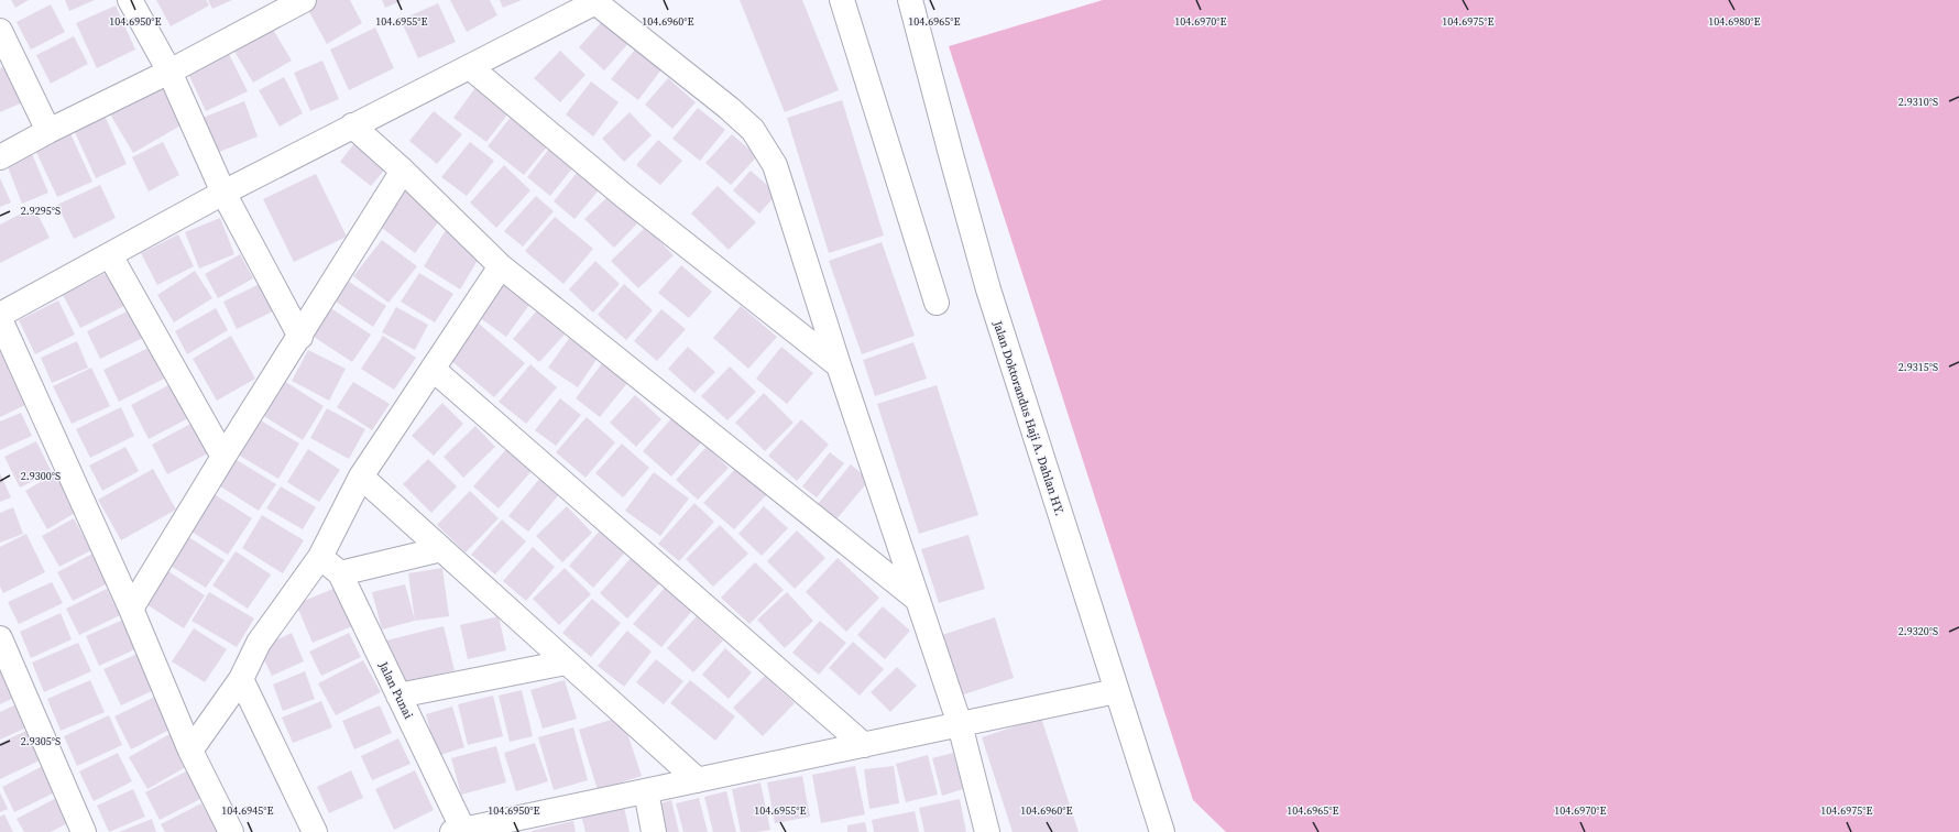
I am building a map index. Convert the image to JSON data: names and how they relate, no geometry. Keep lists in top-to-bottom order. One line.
{"streets":{"street":["Jalan Doktorandus Haji A. Dahlan HY.","Jalan Punai"]},"coordinates":["104.6980°E","104.6950°E","104.6955°E","104.6960°E","104.6965°E","104.6970°E","104.6975°E","2.9310°S","2.9295°S","2.9315°S","2.9300°S","2.9320°S","2.9305°S","104.6945°E"]}
